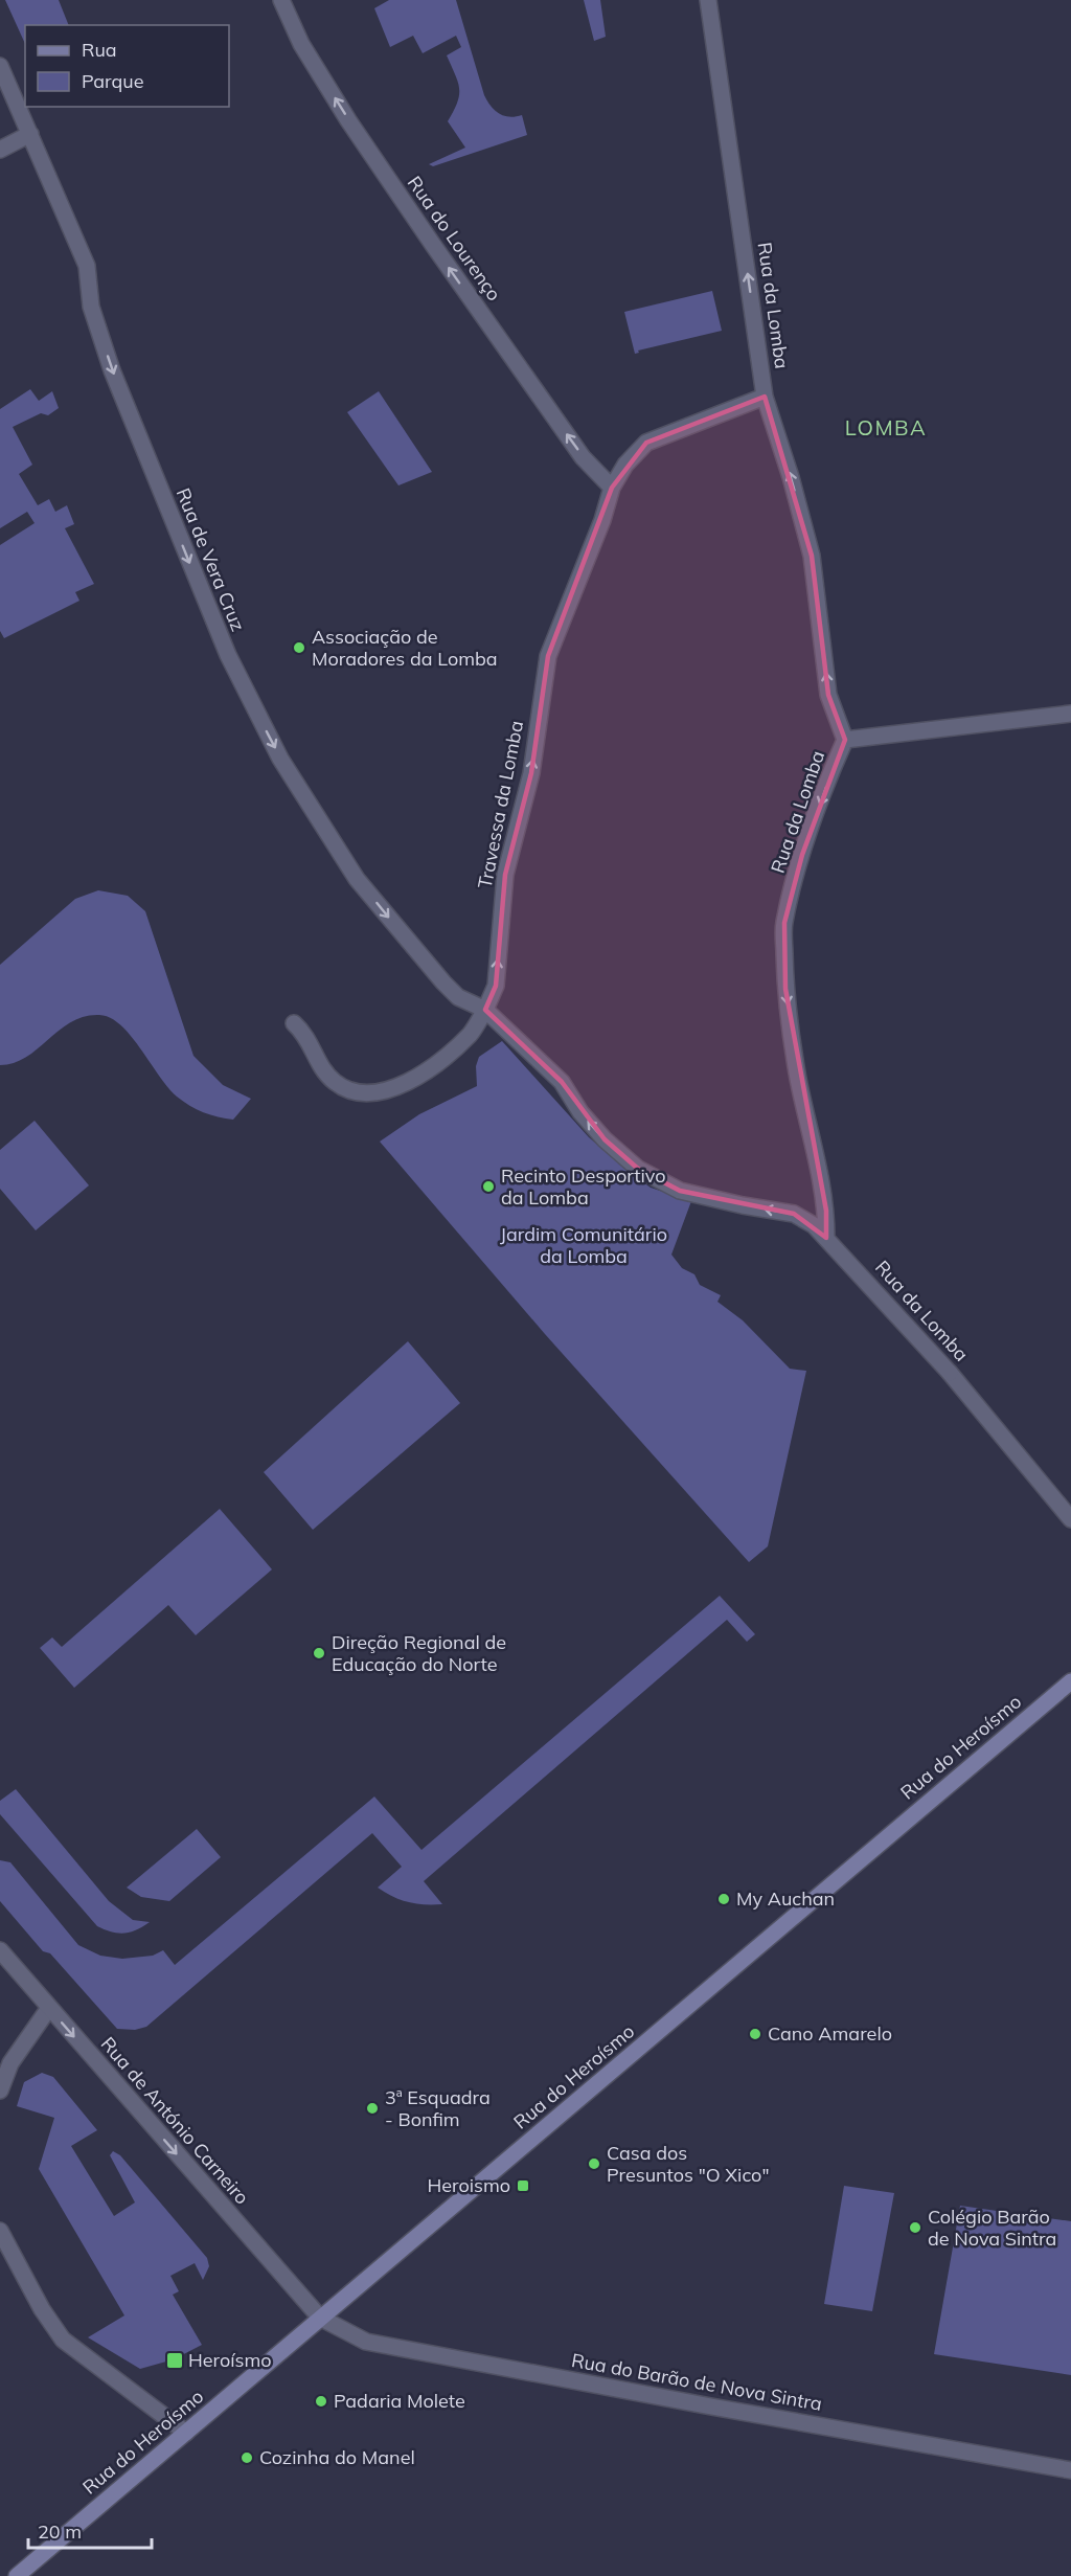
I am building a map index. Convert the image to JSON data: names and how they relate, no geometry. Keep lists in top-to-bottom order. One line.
{"streets":{"main road":["Rua do Heroísmo"],"street":["Rua do Lourenço","Rua da Lomba","Rua de Vera Cruz","Travessa da Lomba","Rua de António Carneiro","Rua do Barão de Nova Sintra"]},"crossings":[["Rua do Lourenço","Travessa da Lomba"],["Rua da Lomba","Travessa da Lomba"],["Rua de Vera Cruz","Travessa da Lomba"],["Rua do Heroísmo","Rua de António Carneiro"],["Rua do Heroísmo","Rua do Barão de Nova Sintra"],["Rua de António Carneiro","Rua do Barão de Nova Sintra"]],"one_way":["Rua do Lourenço","Rua de Vera Cruz","Travessa da Lomba","Rua de António Carneiro"],"districts":["LOMBA"],"parks":["Jardim Comunitário da Lomba"],"places":{"other":["Associação de Moradores da Lomba","Recinto Desportivo da Lomba","Direção Regional de Educação do Norte","My Auchan","Cano Amarelo","3ª Esquadra - Bonfim","Casa dos Presuntos \"O Xico\"","Colégio Barão de Nova Sintra","Padaria Molete","Cozinha do Manel"],"transit":["Heroismo","Heroísmo"]},"legend":["Rua","Parque"],"scale_bar":"20 m"}
